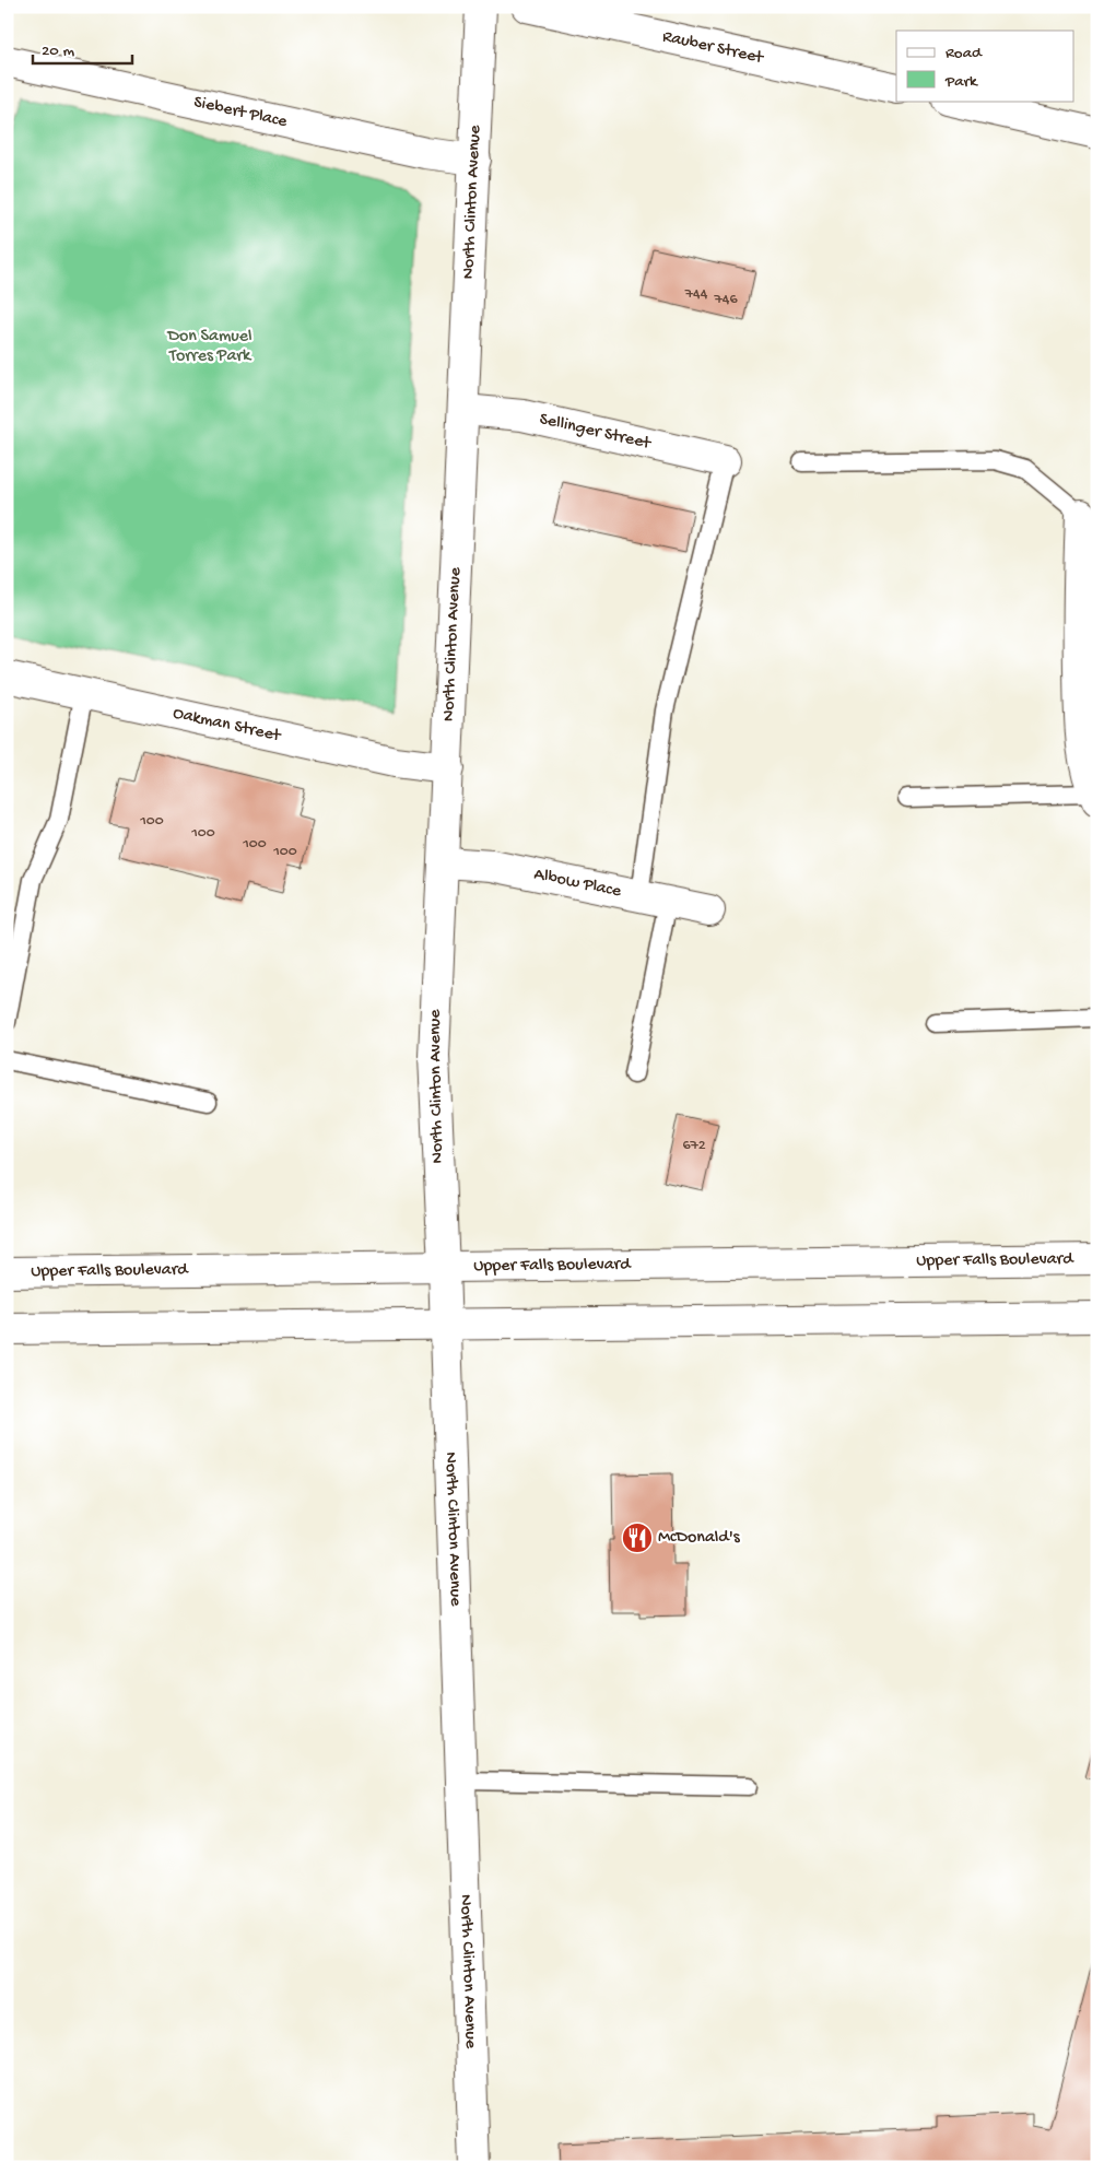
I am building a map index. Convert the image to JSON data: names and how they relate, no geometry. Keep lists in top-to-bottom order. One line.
{"streets":{"street":["Rauber Street","Siebert Place","North Clinton Avenue","Sellinger Street","Oakman Street","Albow Place","Upper Falls Boulevard"]},"crossings":[["Siebert Place","North Clinton Avenue"],["North Clinton Avenue","Sellinger Street"],["North Clinton Avenue","Oakman Street"],["North Clinton Avenue","Albow Place"],["North Clinton Avenue","Upper Falls Boulevard"]],"parks":["Don Samuel Torres Park"],"places":{"restaurant":["McDonald's"]},"house_numbers":["744","746","100","100","100","100","672"],"legend":["Road","Park"],"scale_bar":"20 m"}
